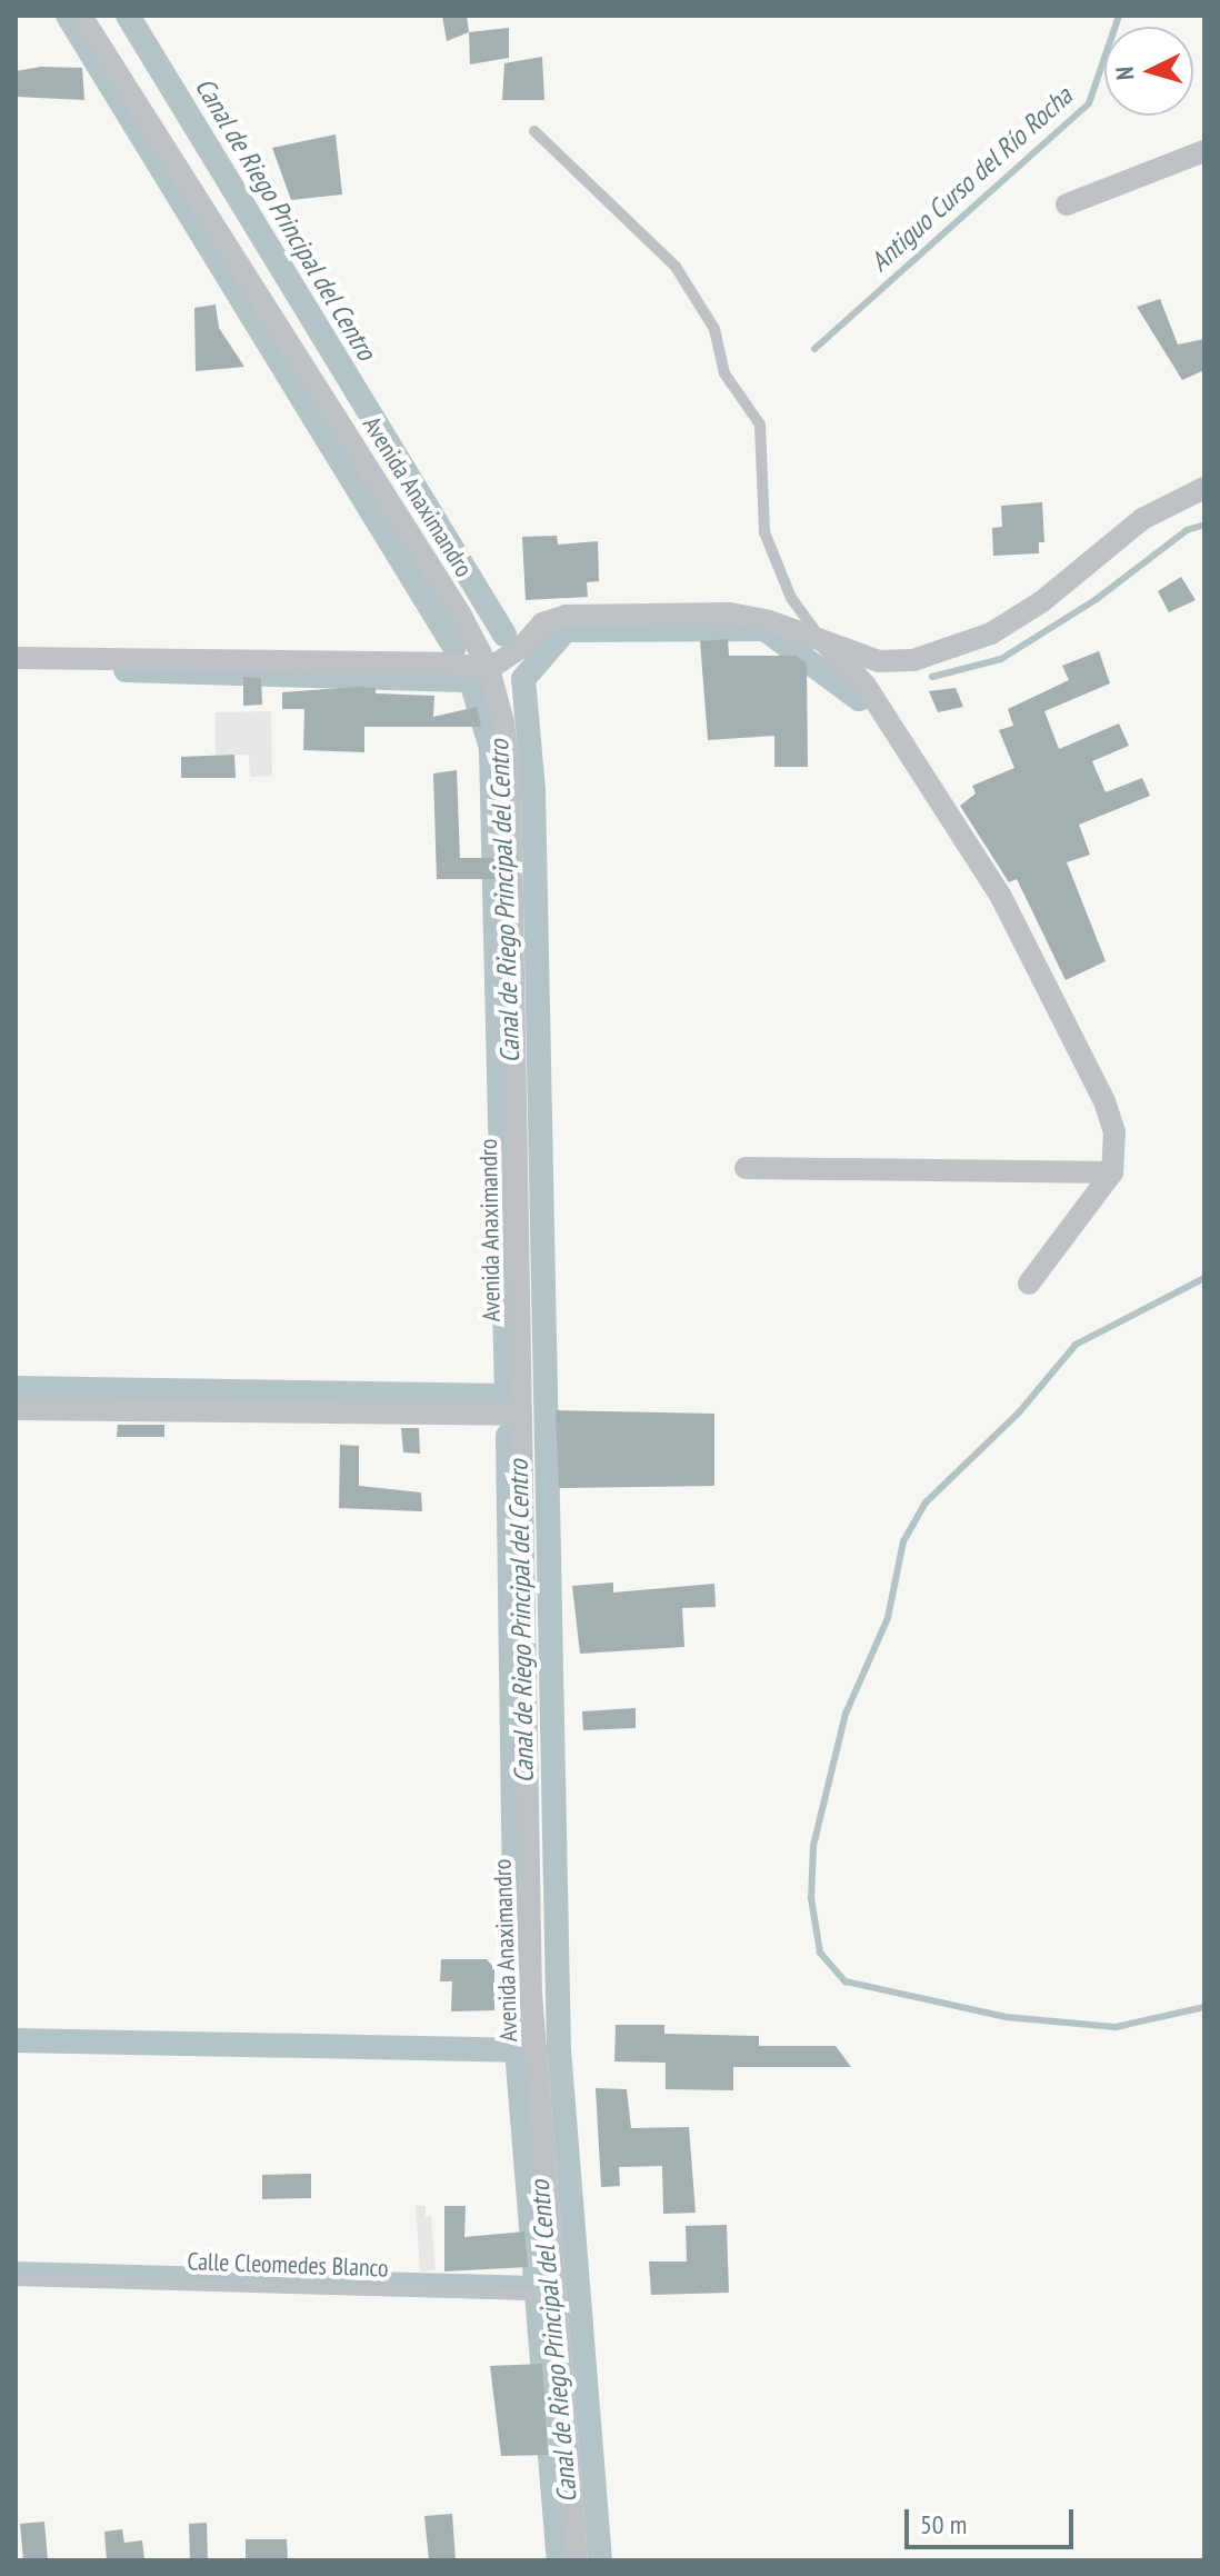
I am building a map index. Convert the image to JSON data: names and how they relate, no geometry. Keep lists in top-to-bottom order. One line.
{"streets":{"street":["Avenida Anaximandro"],"lane":["Calle Cleomedes Blanco"]},"crossings":[["Avenida Anaximandro","Calle Cleomedes Blanco"]],"water":["Antiguo Curso del Río Rocha","Canal de Riego Principal del Centro"],"scale_bar":"50 m","north":"left"}
